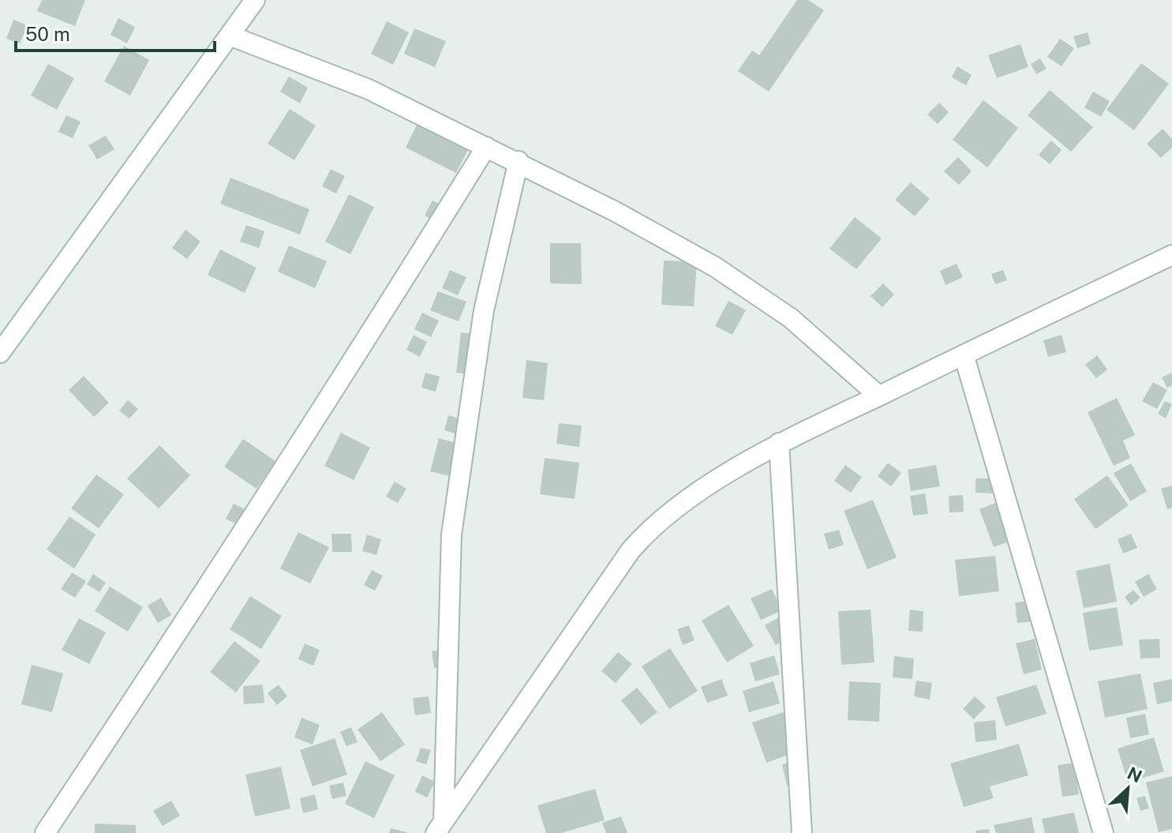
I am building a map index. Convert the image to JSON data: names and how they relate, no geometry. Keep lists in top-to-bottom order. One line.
{"scale_bar":"50 m","north":"top right"}
